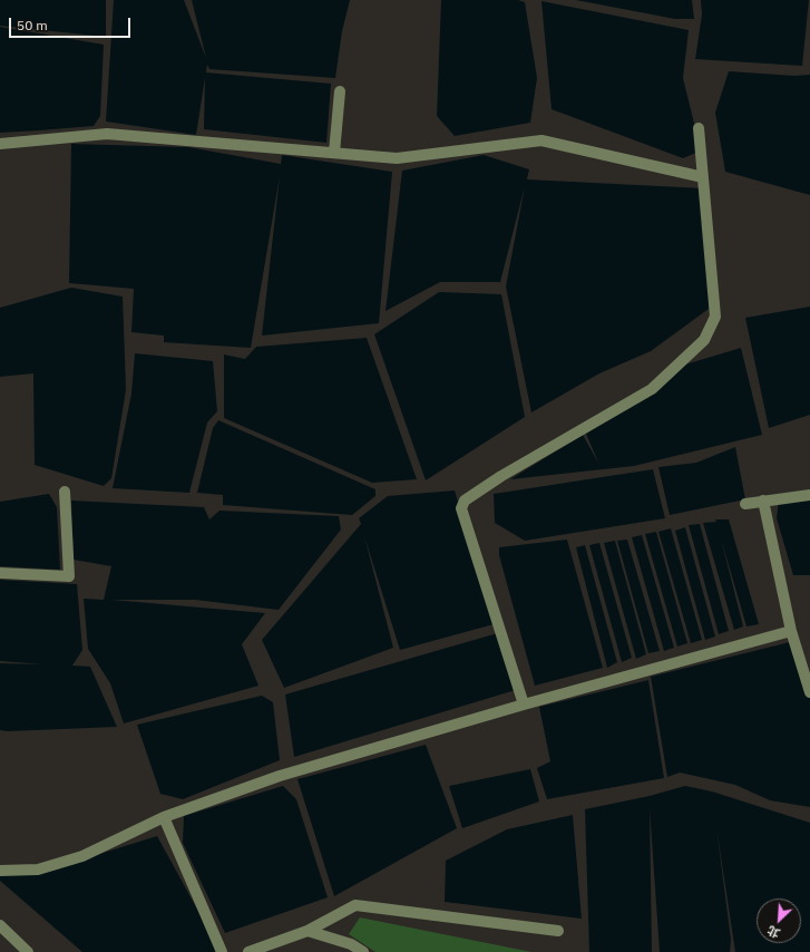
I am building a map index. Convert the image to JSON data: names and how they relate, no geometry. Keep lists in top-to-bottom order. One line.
{"scale_bar":"50 m","north":"bottom left"}
